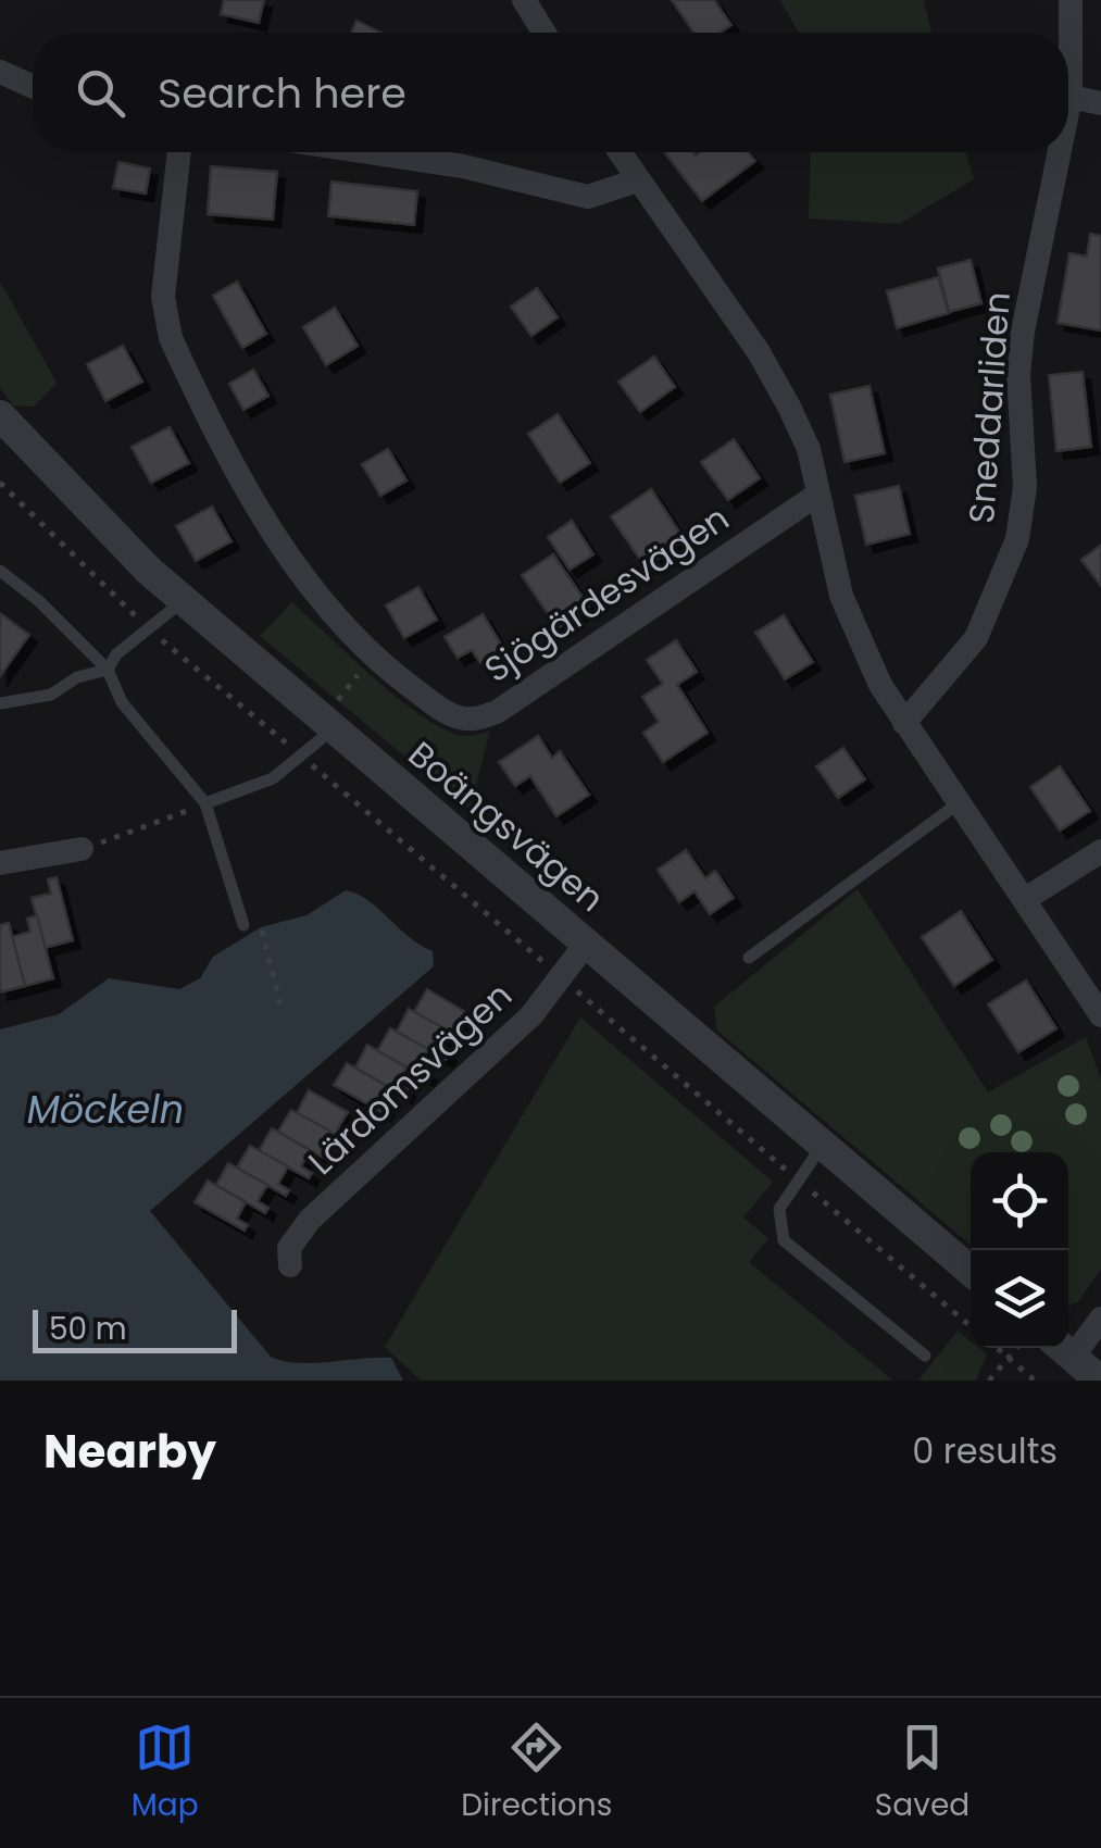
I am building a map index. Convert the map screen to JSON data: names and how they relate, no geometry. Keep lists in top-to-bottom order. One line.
{"streets":{"street":["Sneddarliden","Sjögärdesvägen","Boängsvägen","Lärdomsvägen"]},"crossings":[["Boängsvägen","Lärdomsvägen"]],"water":["Möckeln"],"scale_bar":"50 m","page":{"search":"Search here","scale":"50 m","heading":["Nearby","0 results"],"nav":["Map","Directions","Saved"]}}
